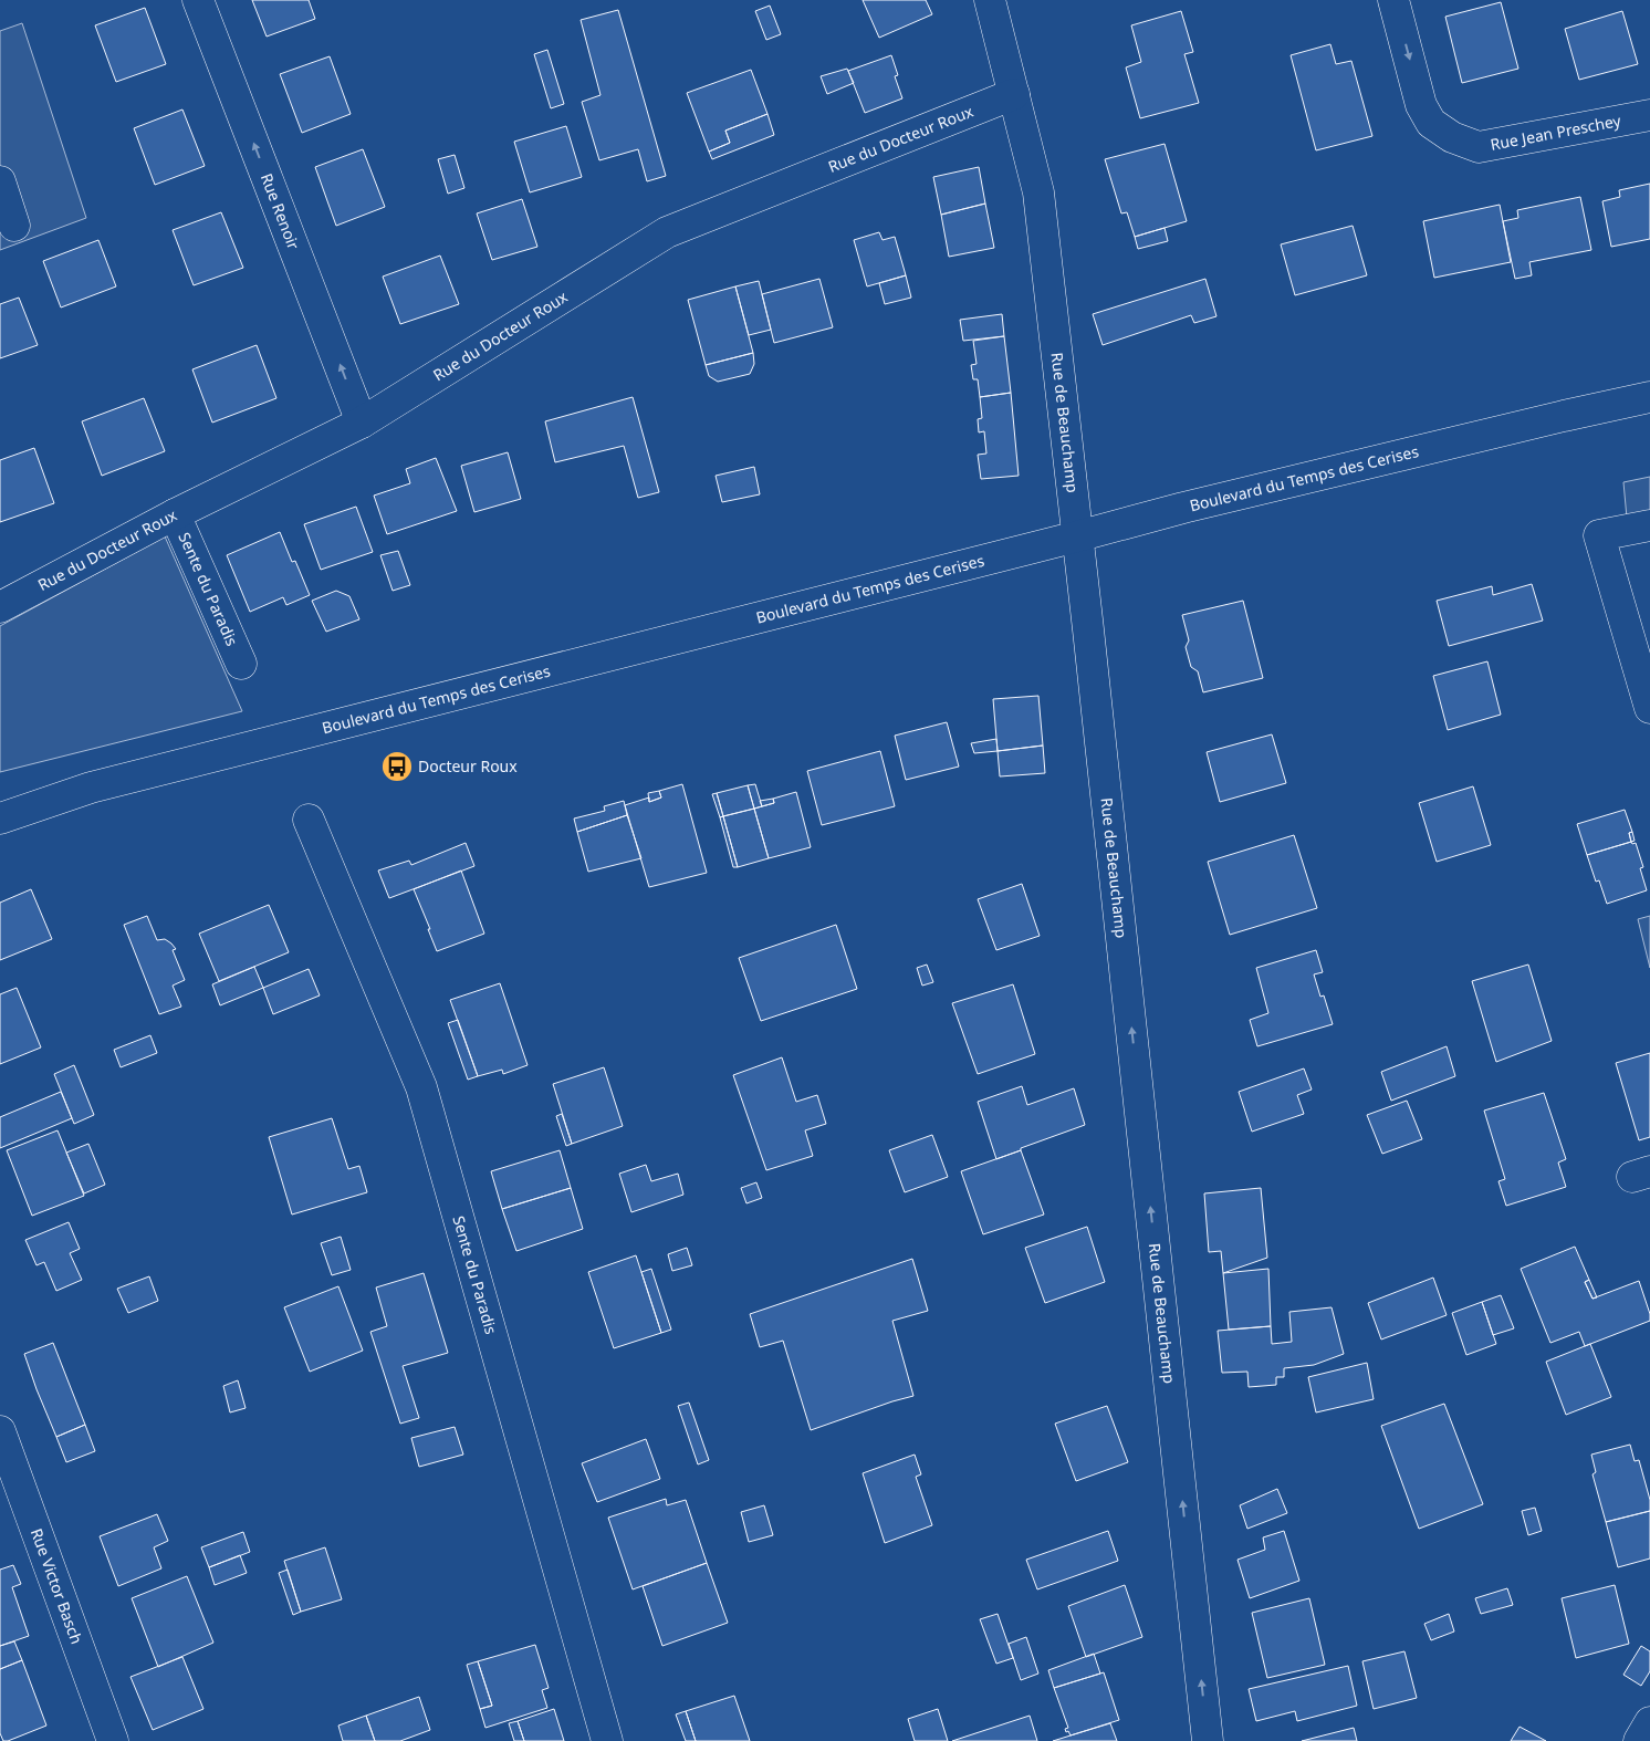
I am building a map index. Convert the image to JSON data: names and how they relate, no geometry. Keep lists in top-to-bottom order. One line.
{"streets":{"street":["Rue Jean Preschey","Rue du Docteur Roux","Rue Renoir","Rue de Beauchamp","Boulevard du Temps des Cerises","Sente du Paradis","Rue Victor Basch"]},"crossings":[["Rue du Docteur Roux","Rue Renoir"],["Rue du Docteur Roux","Rue de Beauchamp"],["Rue du Docteur Roux","Sente du Paradis"],["Rue de Beauchamp","Boulevard du Temps des Cerises"]],"one_way":["Rue Renoir","Rue de Beauchamp"],"places":{"bus stop":["Docteur Roux"]}}
